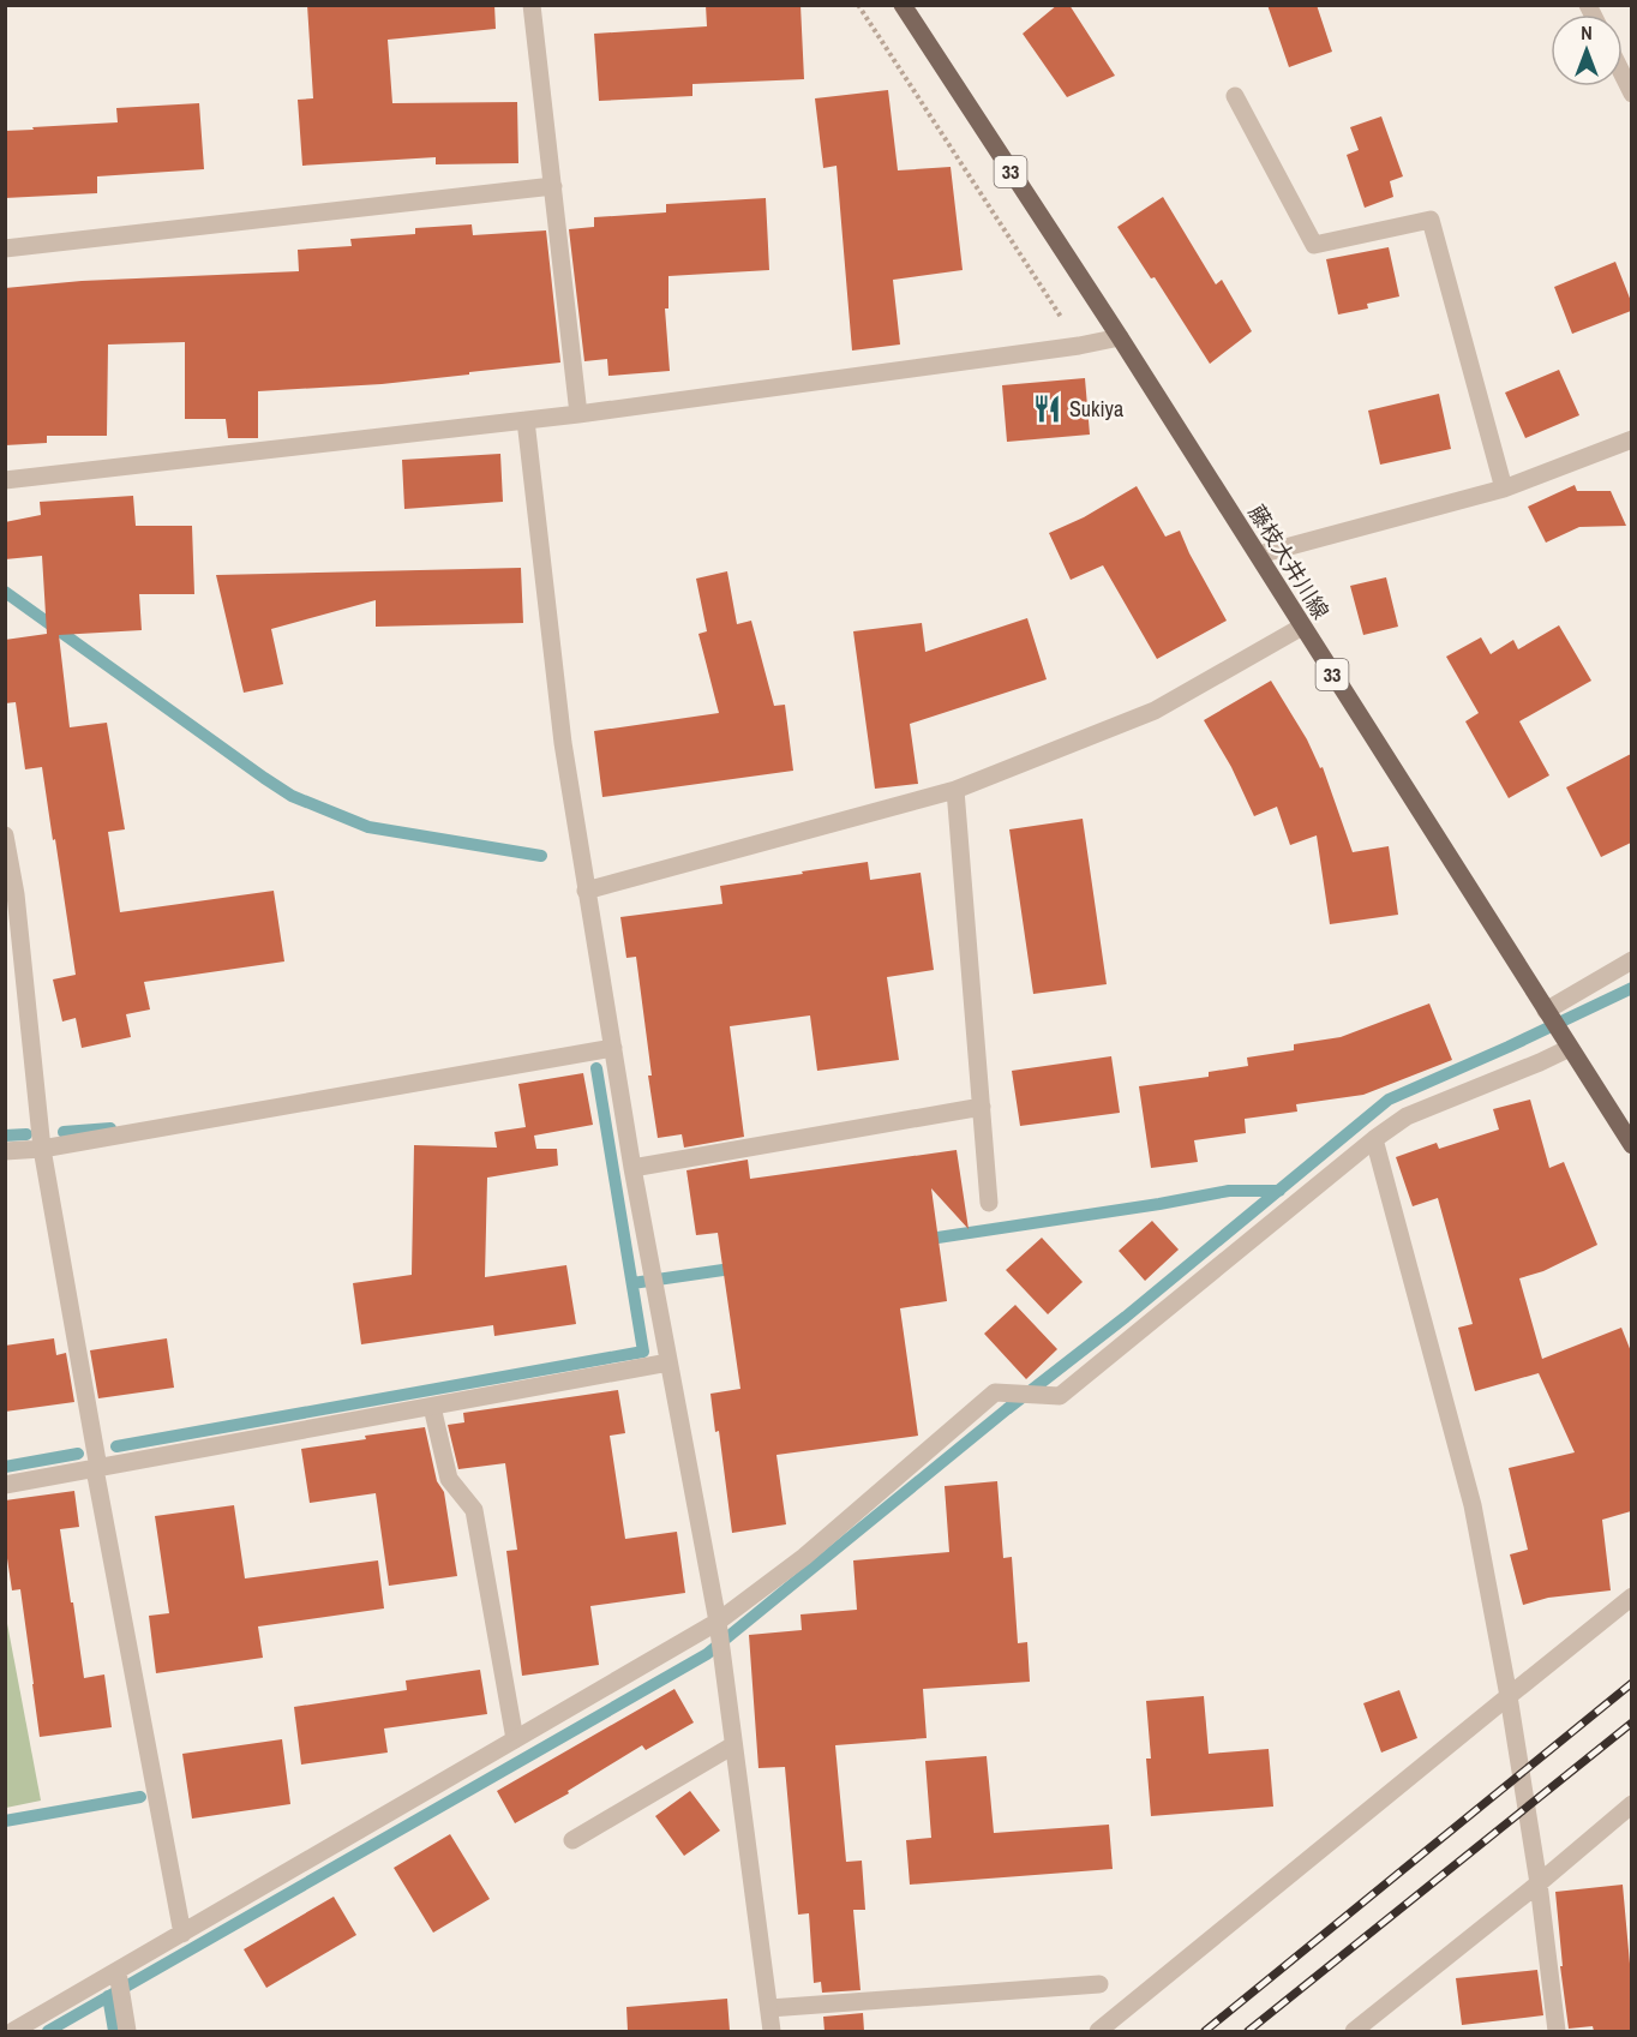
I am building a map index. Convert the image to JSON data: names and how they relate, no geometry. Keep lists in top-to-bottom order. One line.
{"streets":{"main road":["33","藤枝大井川線"]},"places":{"restaurant":["Sukiya"]},"north":"top"}
